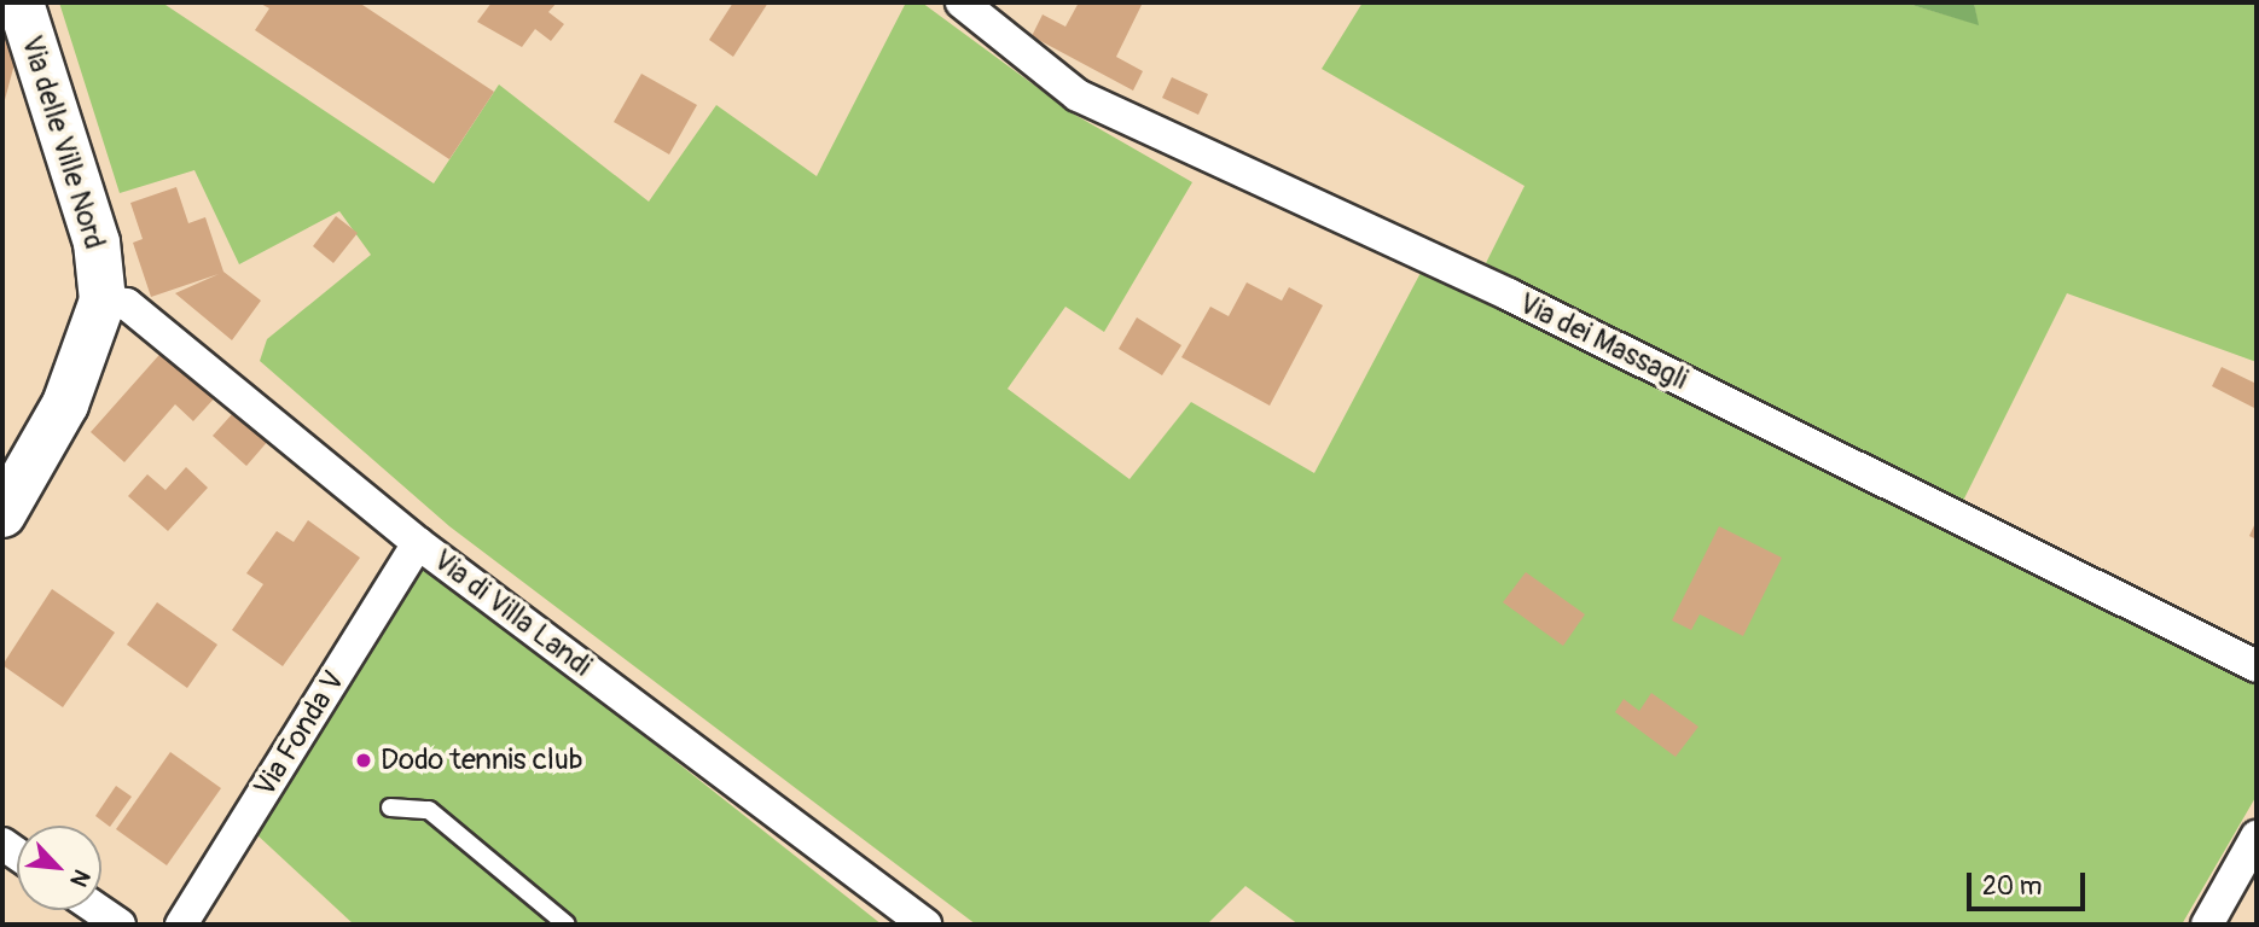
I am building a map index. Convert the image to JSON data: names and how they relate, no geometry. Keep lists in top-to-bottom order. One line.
{"streets":{"street":["Via delle Ville Nord","Via dei Massagli","Via di Villa Landi","Via Fonda V"]},"crossings":[["Via delle Ville Nord","Via di Villa Landi"],["Via di Villa Landi","Via Fonda V"]],"places":["Dodo tennis club"],"scale_bar":"20 m","north":"bottom right"}
